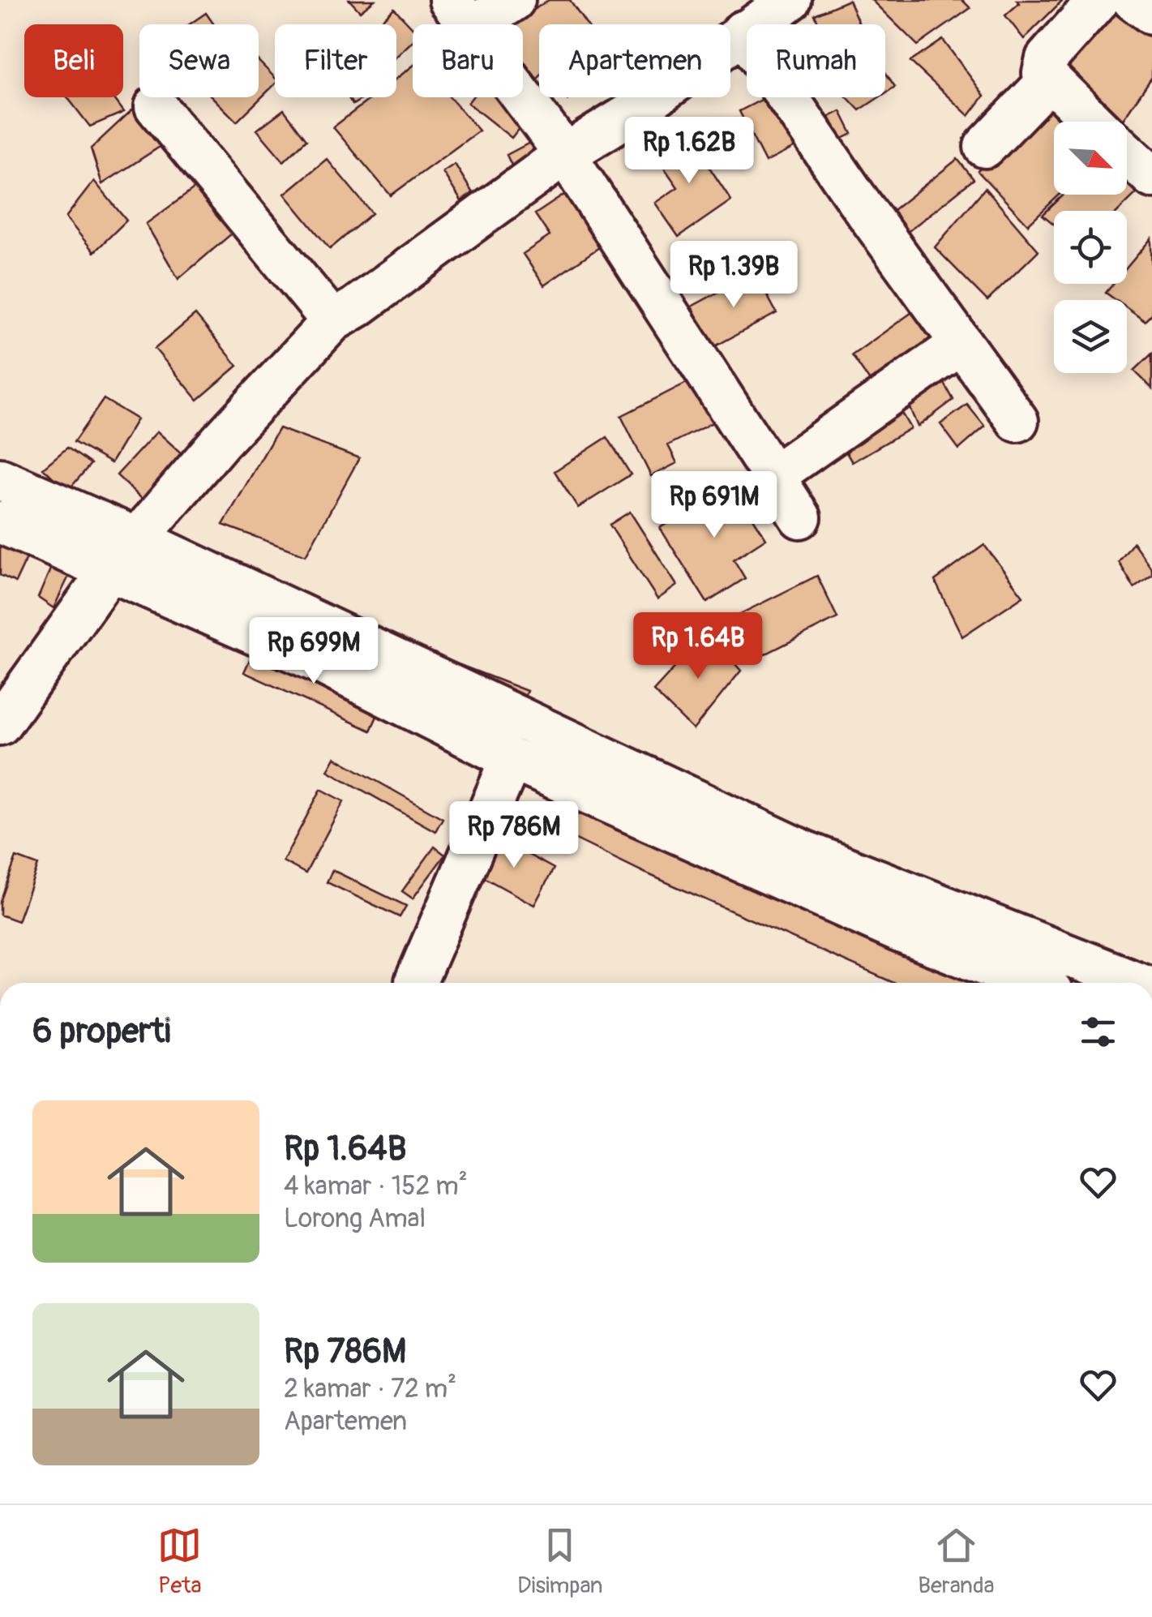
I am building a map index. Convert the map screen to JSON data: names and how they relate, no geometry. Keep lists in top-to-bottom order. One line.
{"north":"bottom right","page":{"chip":["Beli","Sewa","Filter","Baru","Apartemen","Rumah"],"price":["Rp 1.62B","Rp 1.39B","Rp 691M","Rp 1.64B","Rp 699M","Rp 786M"],"heading":"6 properti","list":[{"name":"Rp 1.64B","note":"4 kamar · 152 m² · Lorong Amal"},{"name":"Rp 786M","note":"2 kamar · 72 m² · Apartemen"}],"tabs":["Peta","Disimpan","Beranda"]}}
